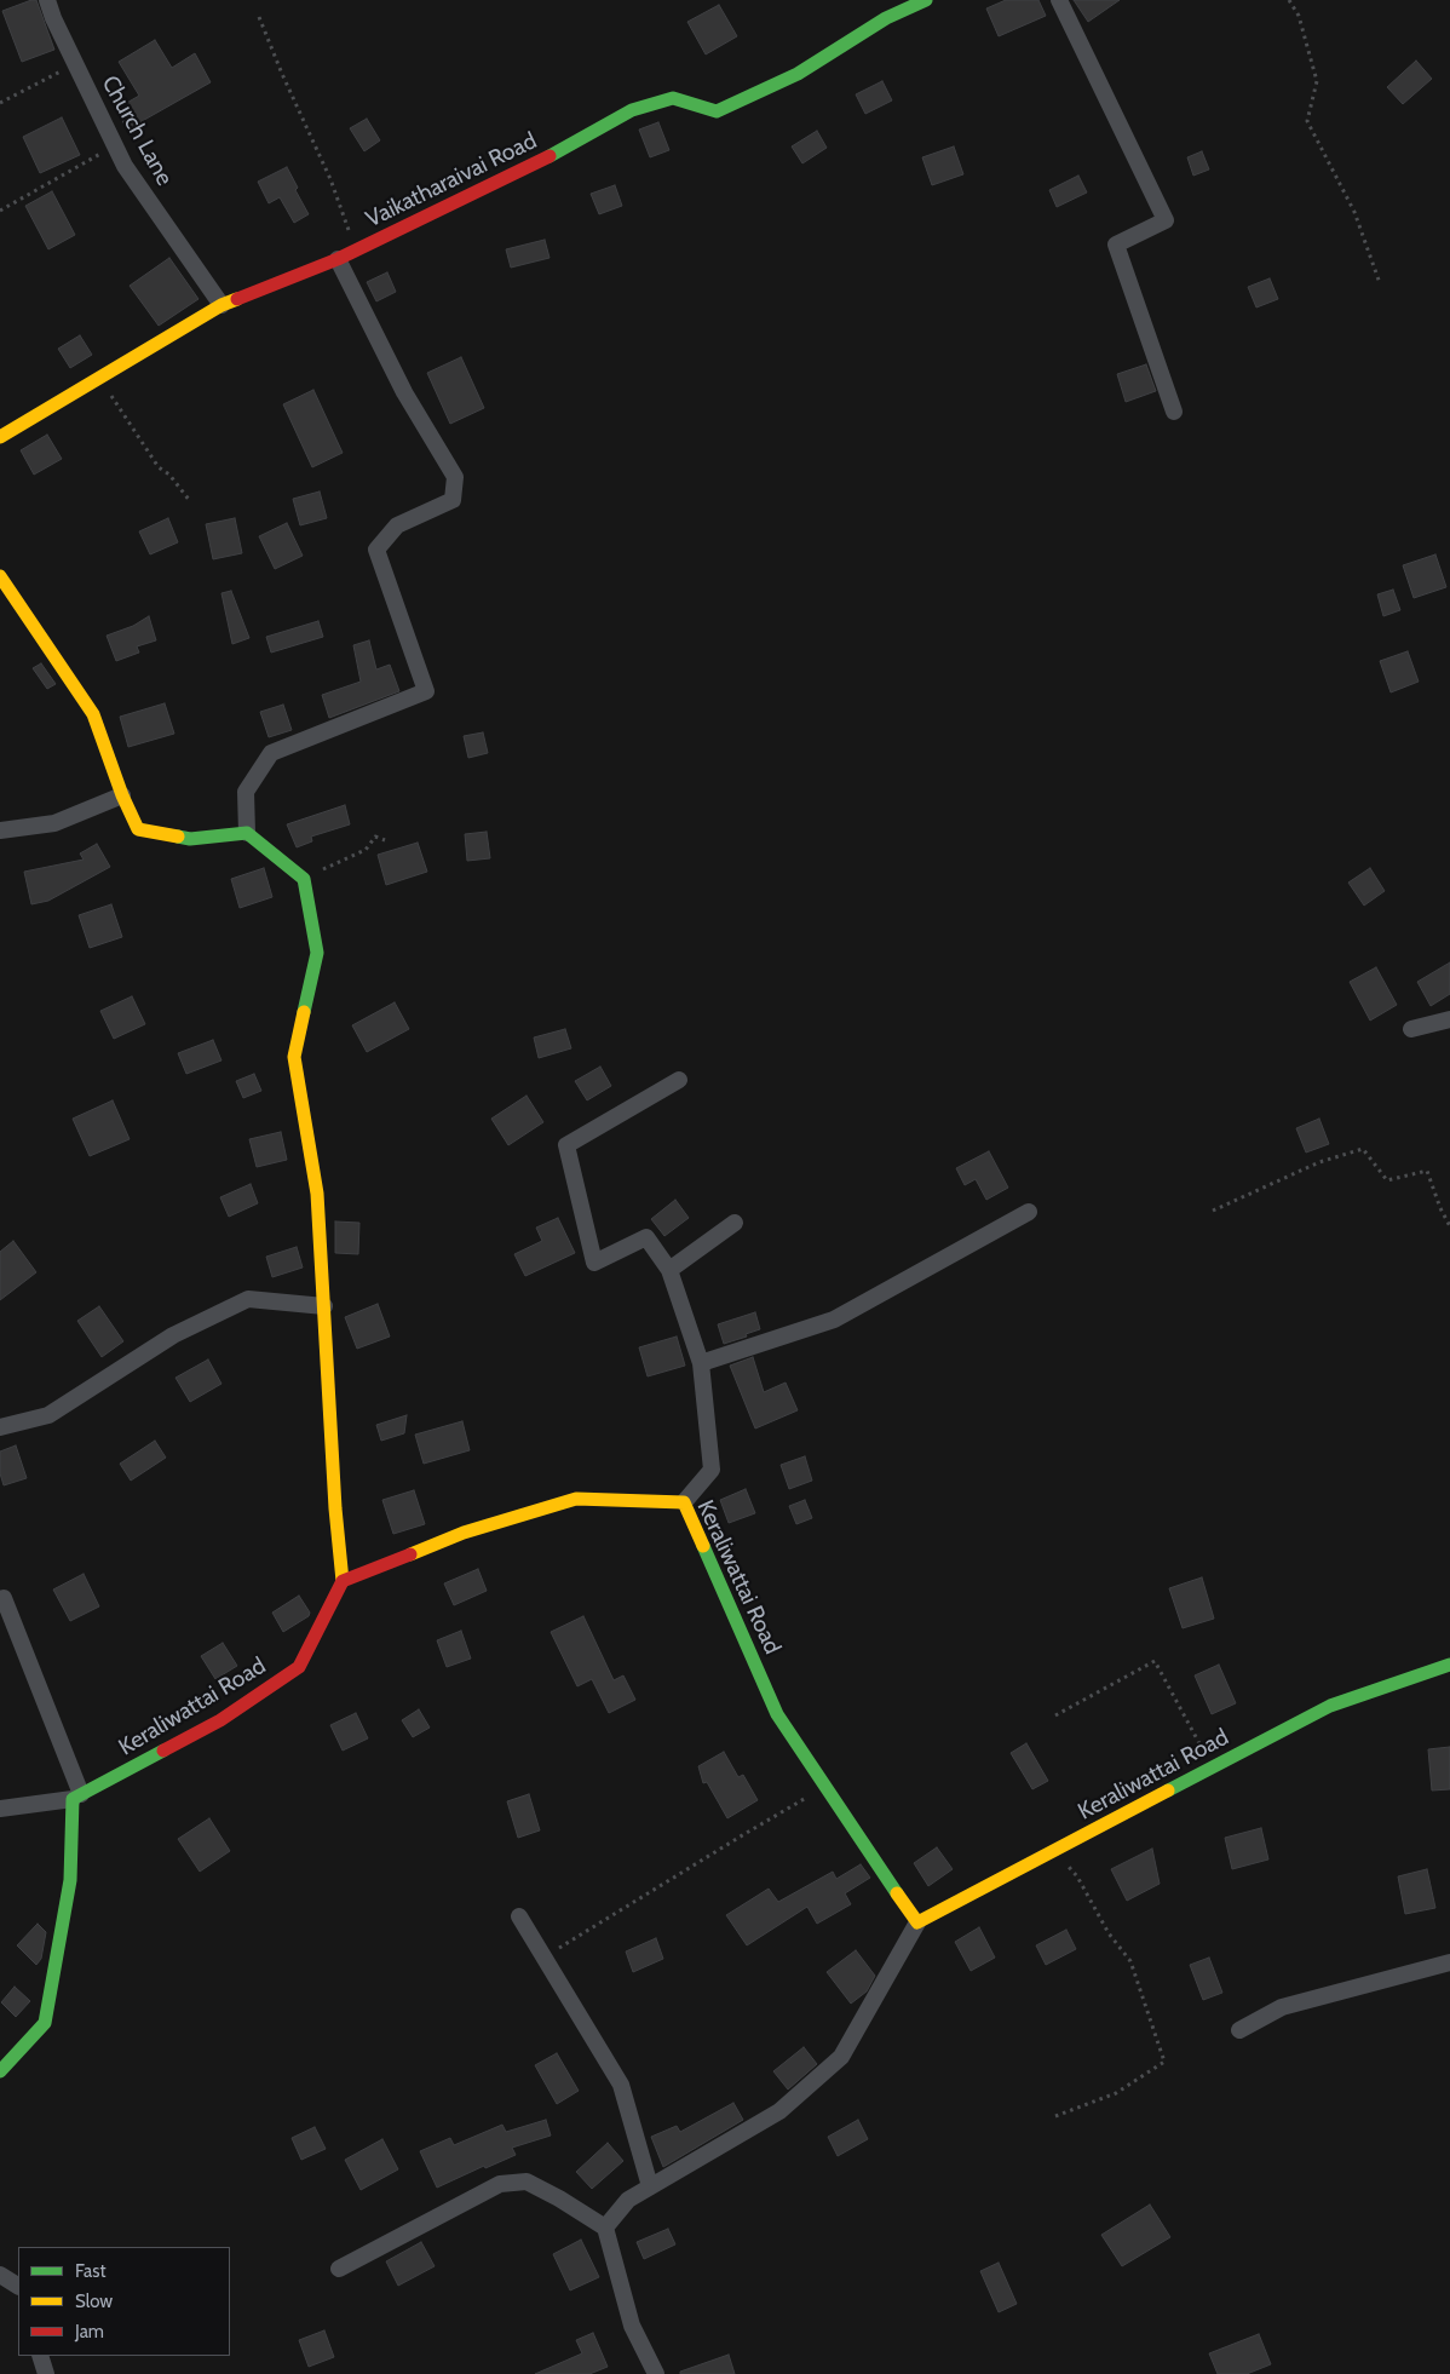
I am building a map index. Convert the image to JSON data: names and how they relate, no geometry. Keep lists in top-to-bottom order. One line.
{"streets":{"street":["Church Lane","Vaikatharaivai Road","Keraliwattai Road"]},"crossings":[["Church Lane","Vaikatharaivai Road"]],"legend":["Fast","Slow","Jam"]}
